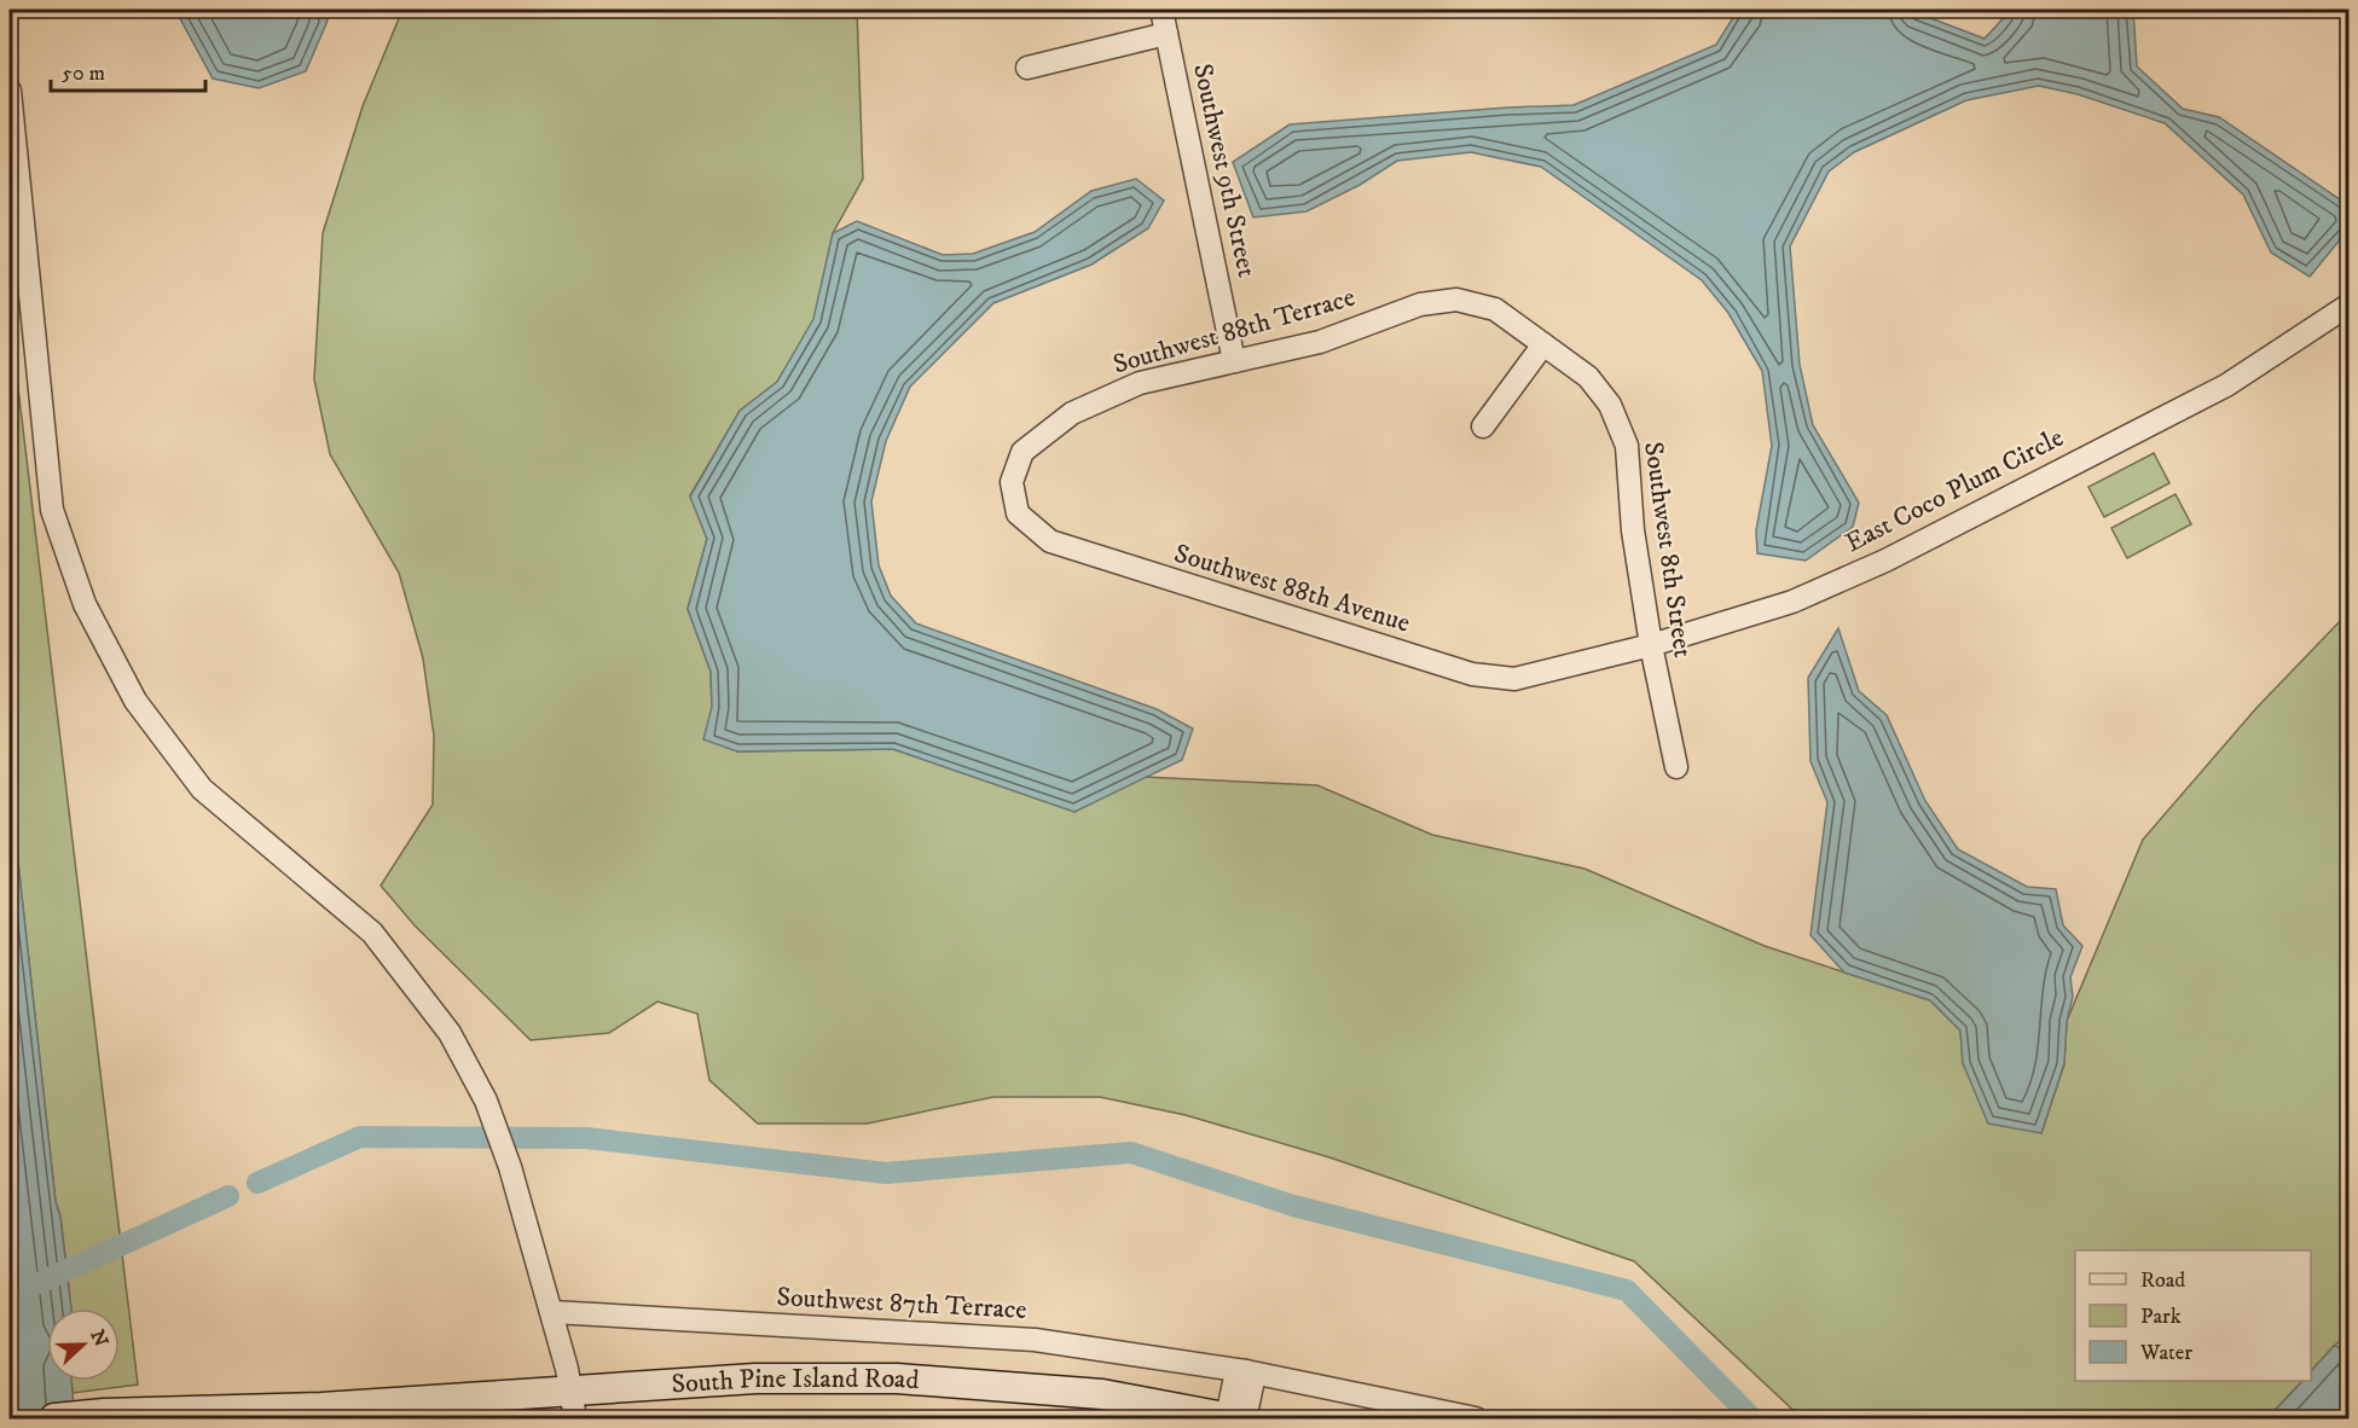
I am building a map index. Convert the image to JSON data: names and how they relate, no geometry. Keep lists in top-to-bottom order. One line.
{"streets":{"main road":["South Pine Island Road"],"street":["Southwest 9th Street","Southwest 88th Terrace","East Coco Plum Circle","Southwest 8th Street","Southwest 88th Avenue","Southwest 87th Terrace"]},"crossings":[["Southwest 9th Street","Southwest 88th Terrace"],["Southwest 88th Terrace","Southwest 8th Street"],["Southwest 88th Terrace","Southwest 88th Avenue"],["East Coco Plum Circle","Southwest 8th Street"],["East Coco Plum Circle","Southwest 88th Avenue"]],"legend":["Road","Park","Water"],"scale_bar":"50 m","north":"right"}
